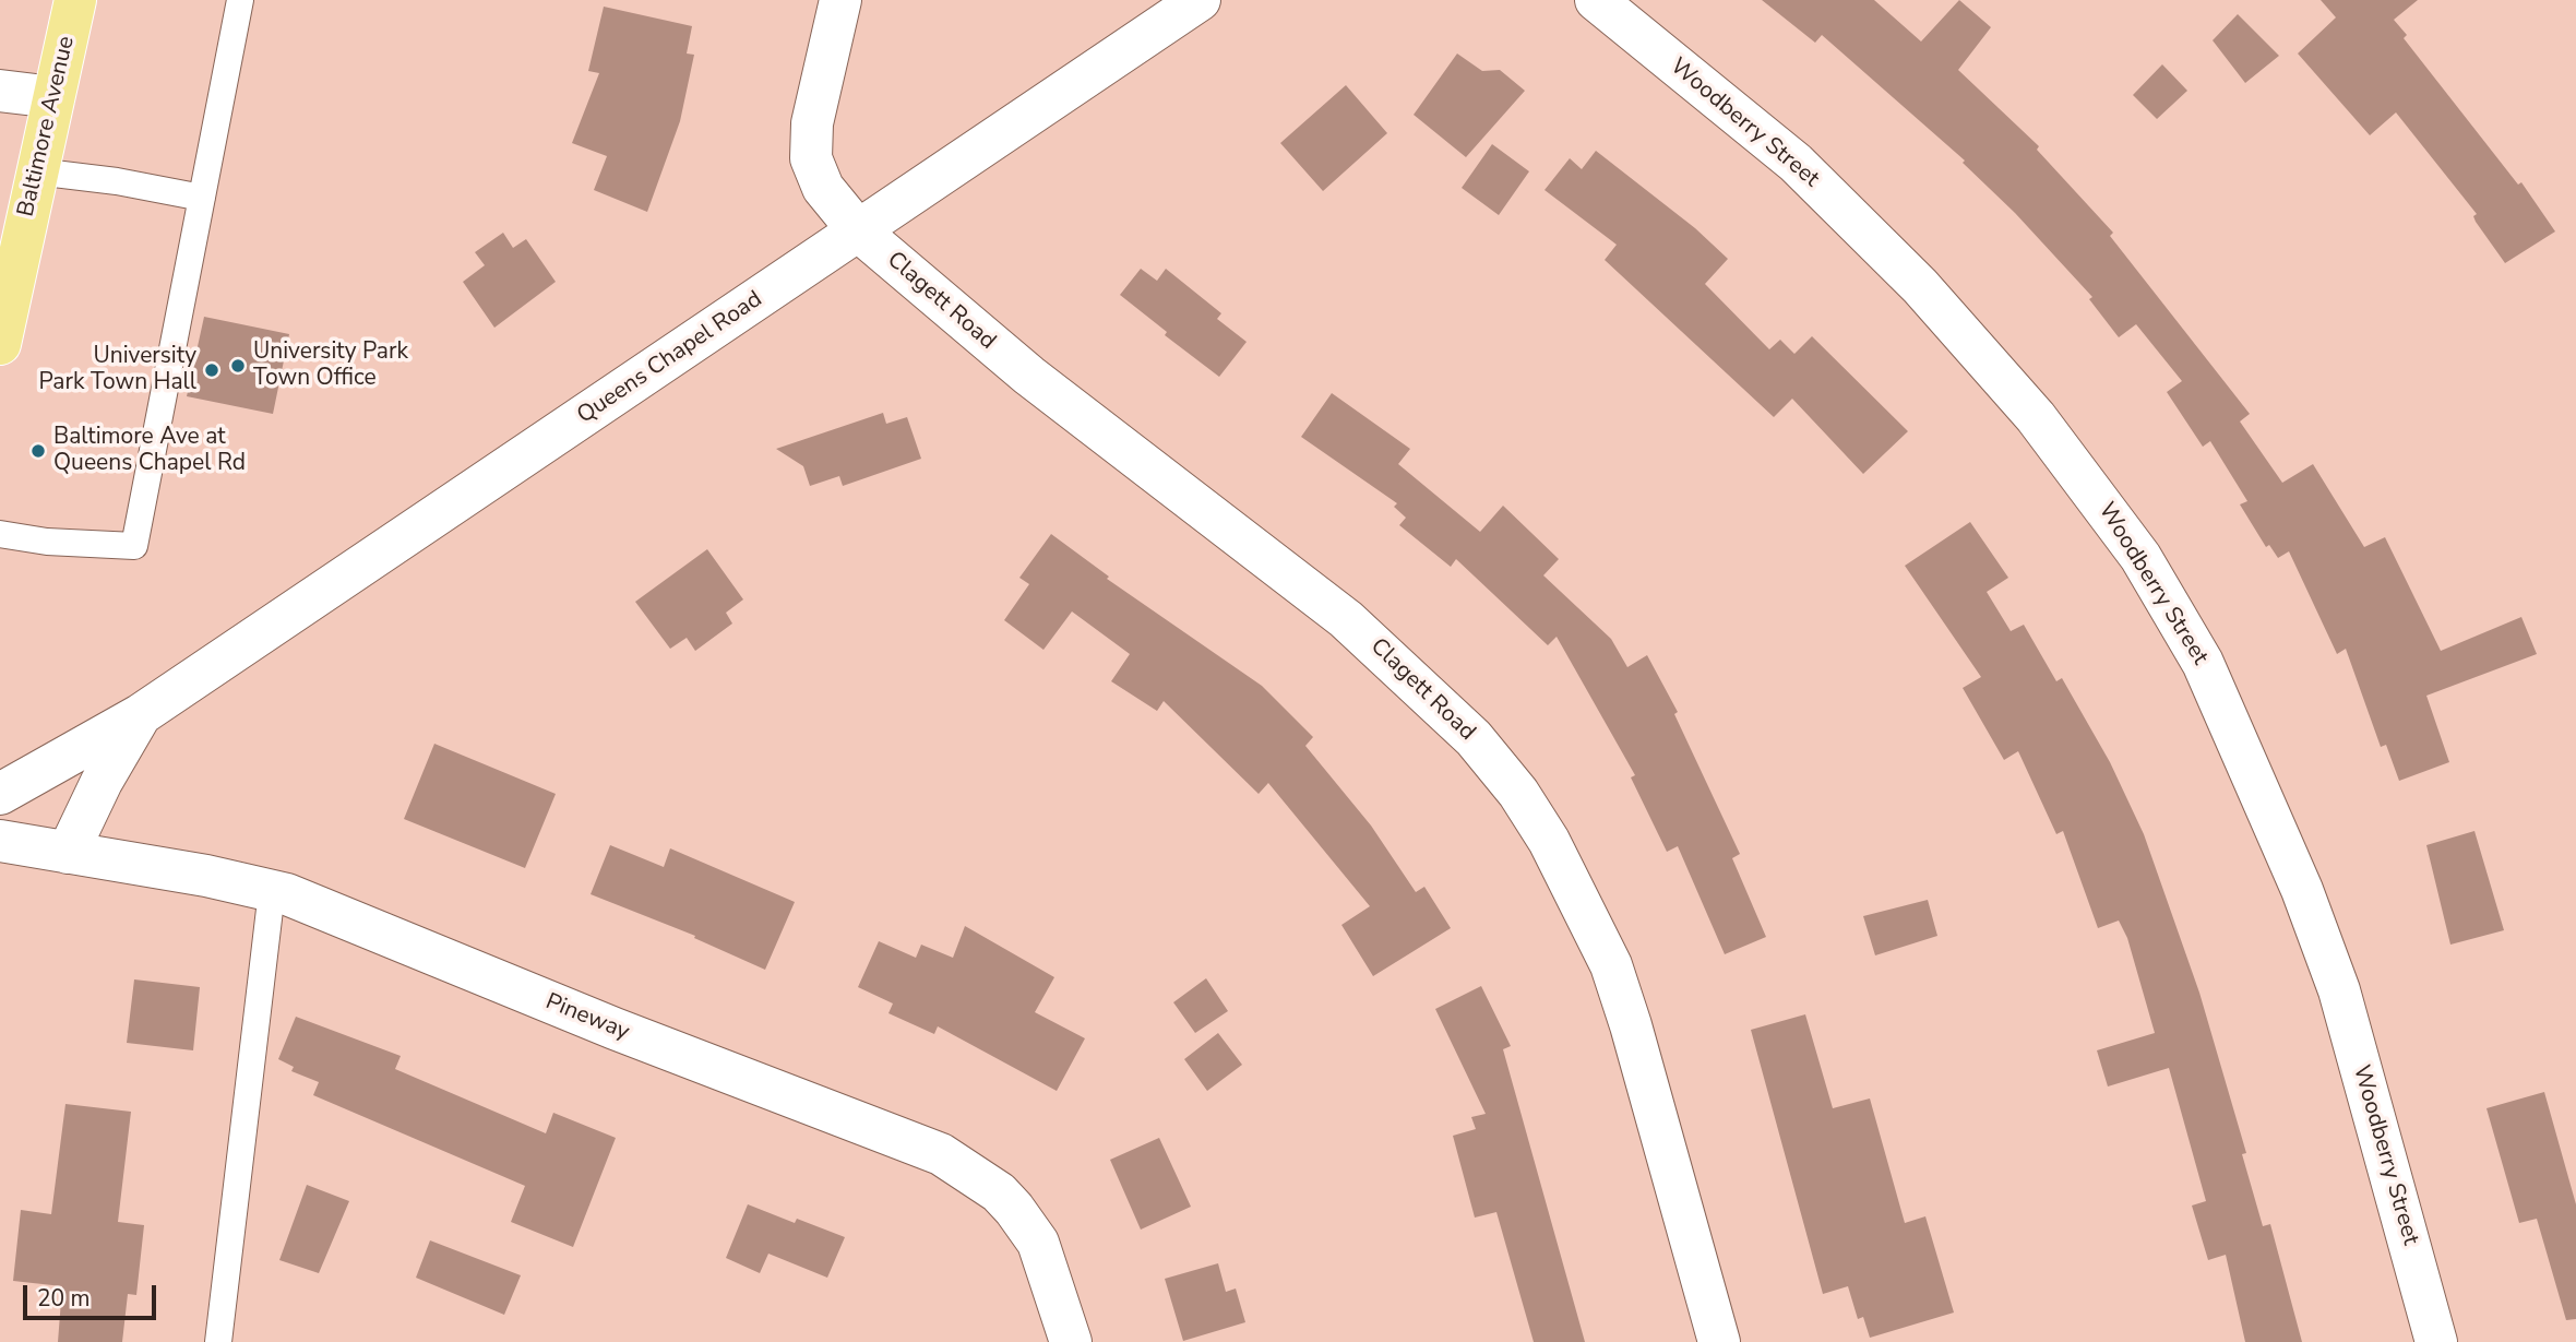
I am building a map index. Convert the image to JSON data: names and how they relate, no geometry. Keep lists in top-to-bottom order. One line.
{"streets":{"main road":["Baltimore Avenue"],"street":["Woodberry Street","Clagett Road","Queens Chapel Road","Pineway"]},"crossings":[["Clagett Road","Queens Chapel Road"],["Queens Chapel Road","Pineway"]],"places":["University Park Town Office","University Park Town Hall","Baltimore Ave at Queens Chapel Rd"],"scale_bar":"20 m"}
